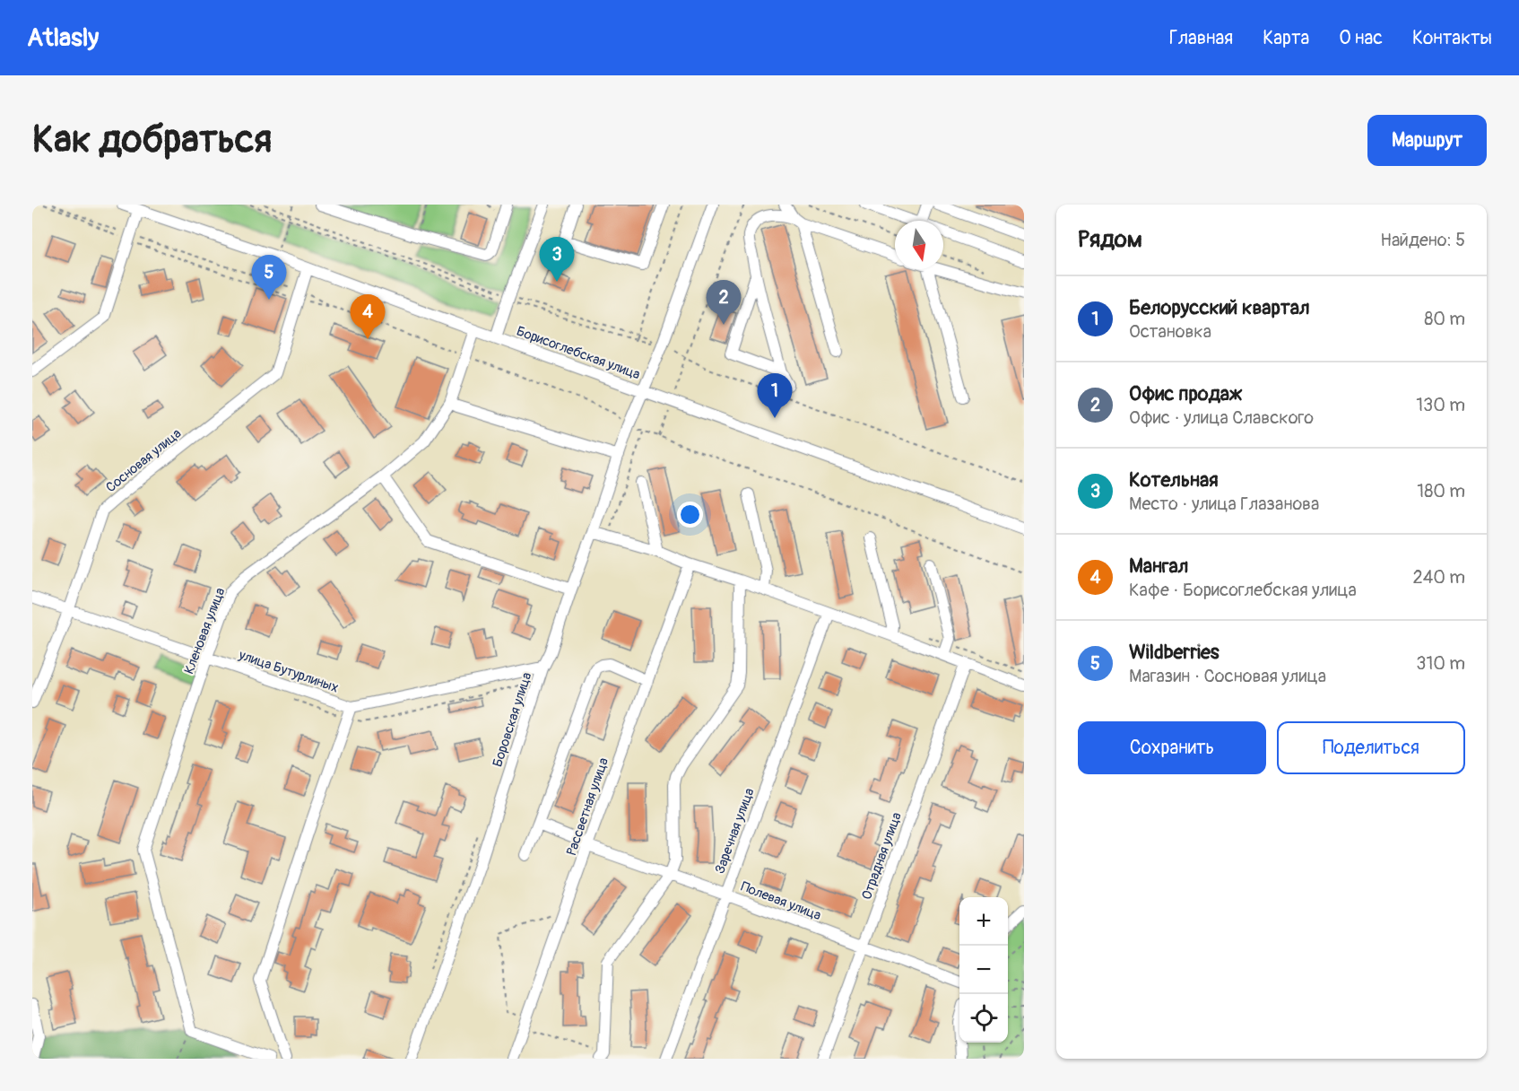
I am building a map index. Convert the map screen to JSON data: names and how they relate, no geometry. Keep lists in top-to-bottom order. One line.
{"streets":{"street":["Борисоглебская улица","Сосновая улица","Кленовая улица","улица Бутурлиных","Боровская улица","Рассветная улица","Заречная улица","Отрадная улица","Полевая улица"]},"crossings":[["Борисоглебская улица","Сосновая улица"],["Борисоглебская улица","Кленовая улица"],["Борисоглебская улица","Боровская улица"],["Сосновая улица","улица Бутурлиных"],["Кленовая улица","улица Бутурлиных"],["улица Бутурлиных","Боровская улица"],["Рассветная улица","Полевая улица"],["Заречная улица","Полевая улица"],["Отрадная улица","Полевая улица"]],"north":"bottom","page":{"header":"Atlasly","nav":["Главная","Карта","О нас","Контакты"],"buttons":["Маршрут",["Сохранить","Поделиться"]],"title":"Как добраться","heading":["Рядом","Найдено: 5"],"pins":["3","5","2","4","1"],"list":[{"mark":"1","name":"Белорусский квартал","note":"Остановка","value":"80 m"},{"mark":"2","name":"Офис продаж","note":"Офис · улица Славского","value":"130 m"},{"mark":"3","name":"Котельная","note":"Место · улица Глазанова","value":"180 m"},{"mark":"4","name":"Мангал","note":"Кафе · Борисоглебская улица","value":"240 m"},{"mark":"5","name":"Wildberries","note":"Магазин · Сосновая улица","value":"310 m"}],"map_buttons":["+","−"]}}
